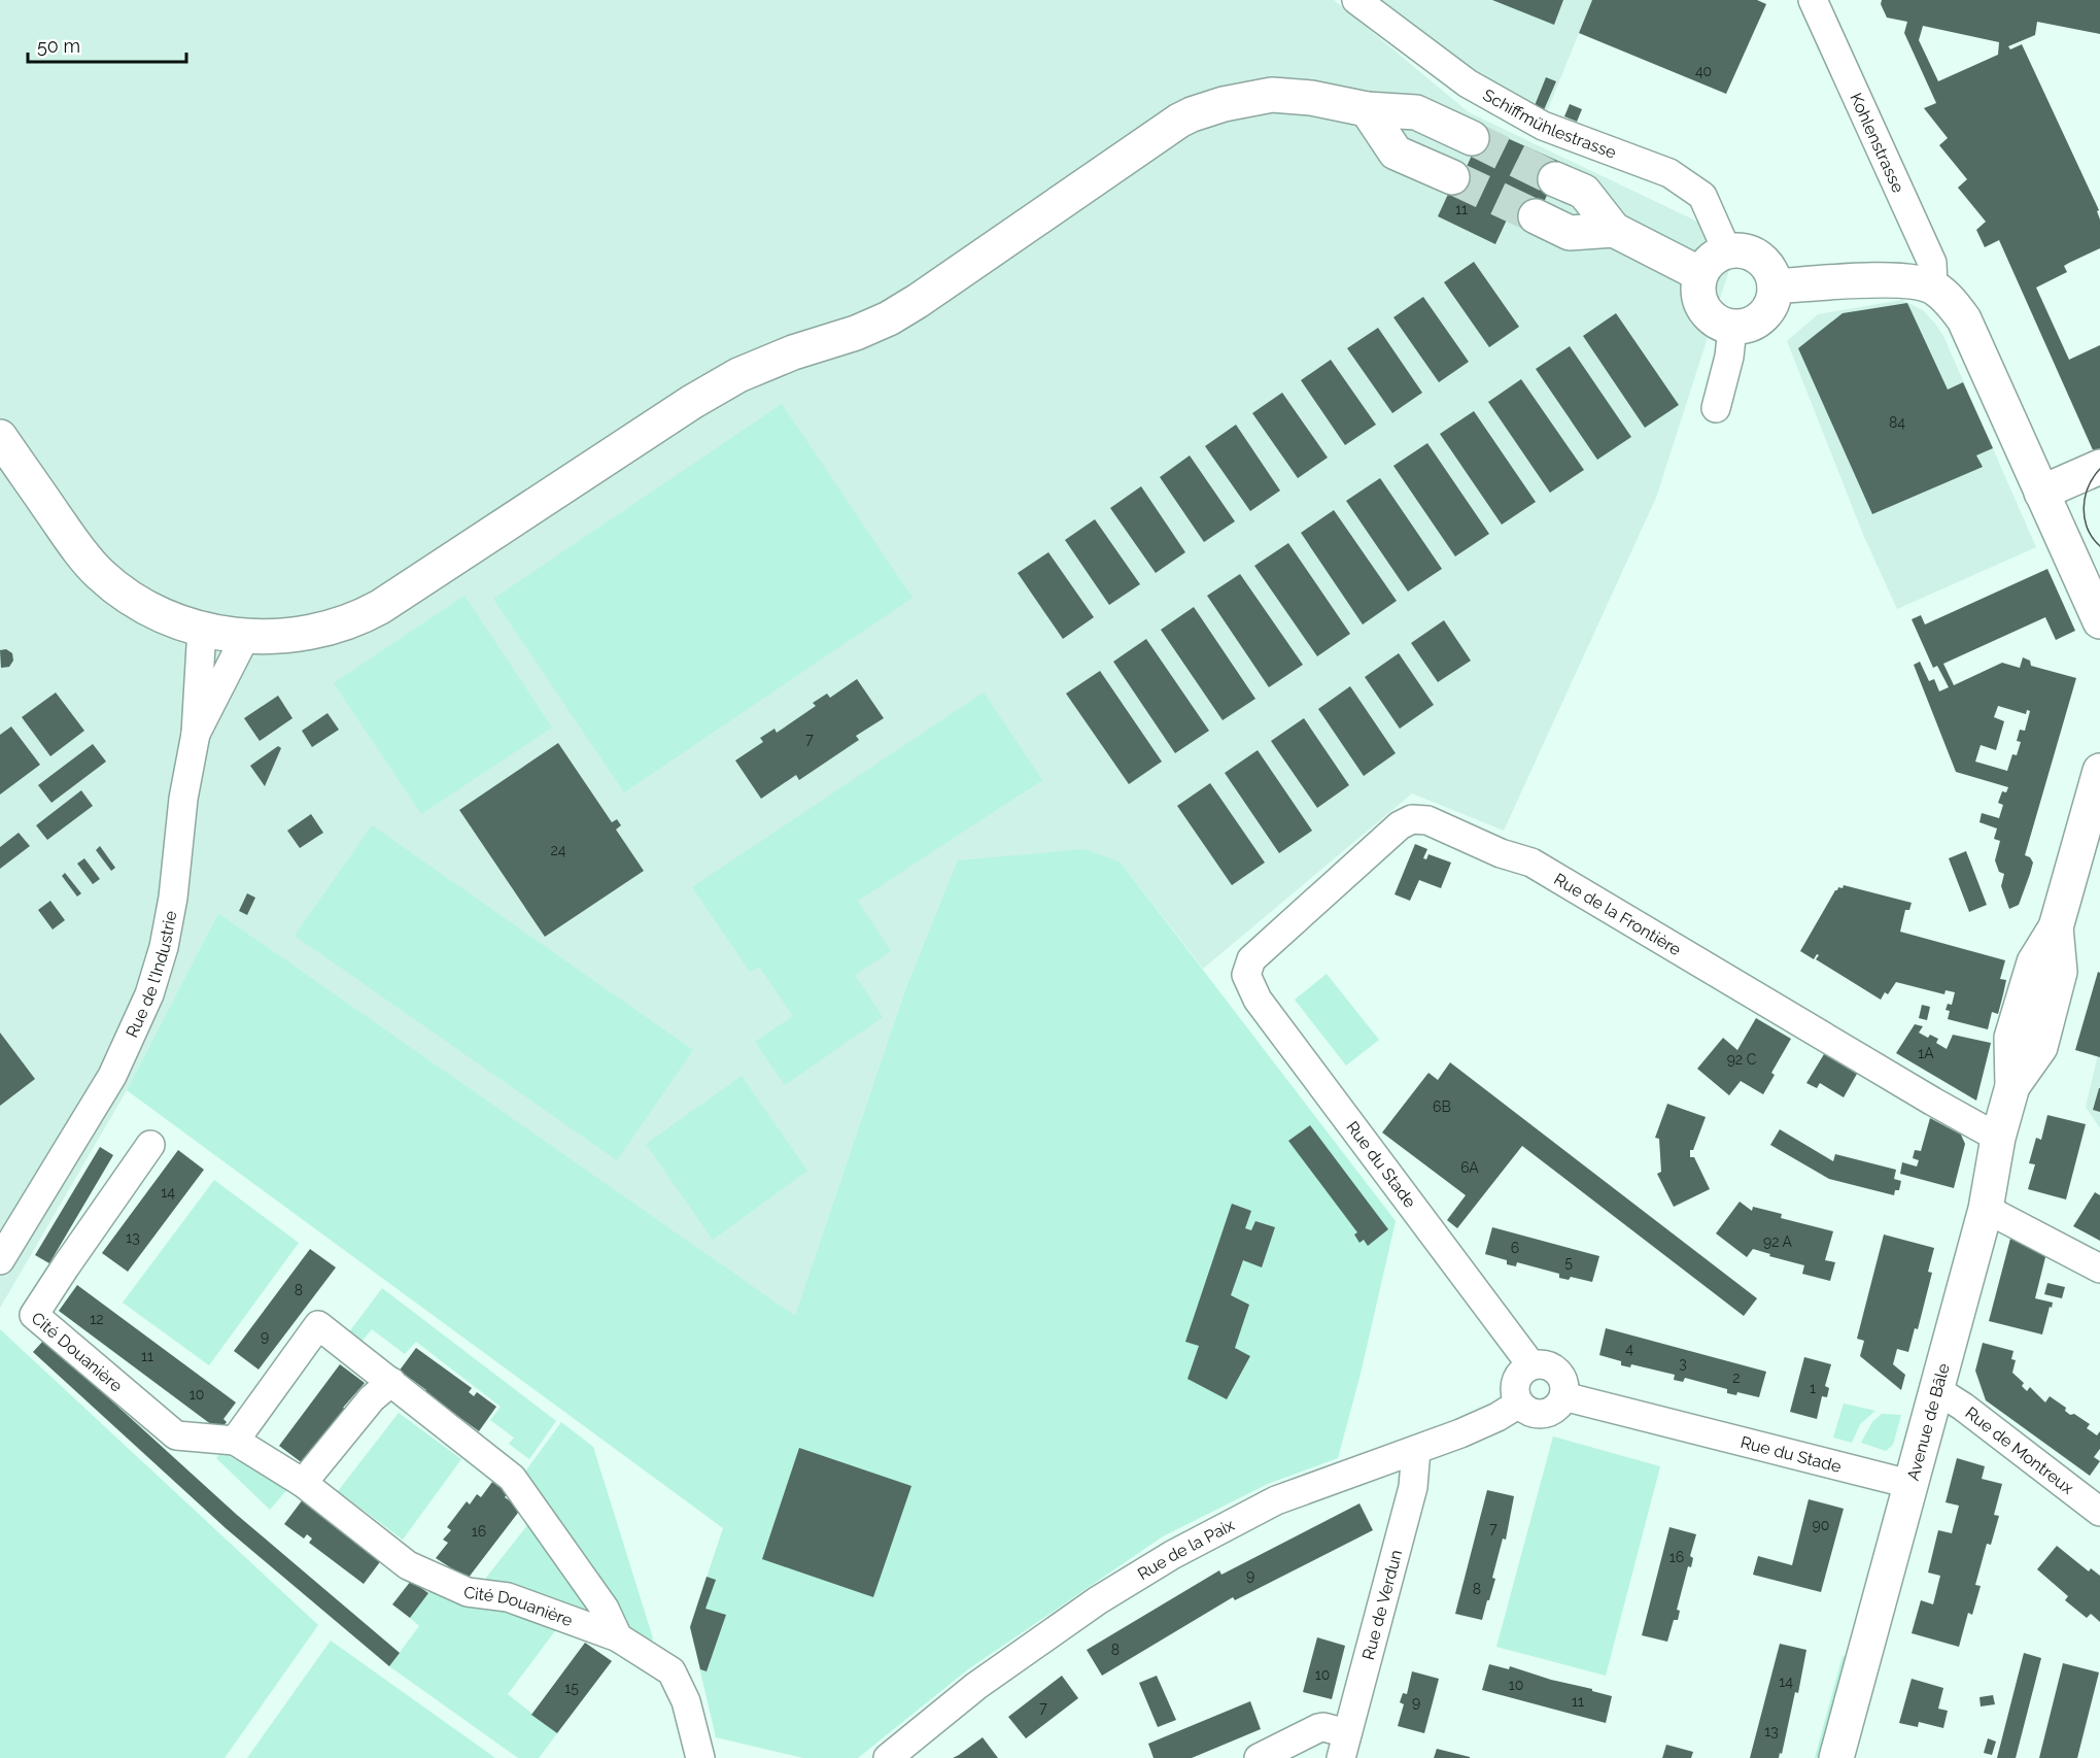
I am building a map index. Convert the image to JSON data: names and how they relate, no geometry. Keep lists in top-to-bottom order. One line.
{"streets":{"main road":["Avenue de Bâle"],"street":["Schiffmühlestrasse","Kohlenstrasse","Rue de la Frontière","Rue de l'Industrie","Rue du Stade","Cité Douanière","Rue de Montreux","Rue de la Paix","Rue de Verdun"]},"crossings":[["Rue de la Frontière","Rue du Stade"],["Rue de la Frontière","Avenue de Bâle"],["Rue du Stade","Avenue de Bâle"],["Rue du Stade","Rue de la Paix"],["Avenue de Bâle","Rue de Montreux"],["Rue de la Paix","Rue de Verdun"]],"house_numbers":["40","11","84","7","24","1A","92 C","6B","6A","14","13","92 A","6","5","8","12","9","4","11","3","2","1","10","90","7","16","16","9","8","8","10","14","10","15","11","9","7","13"],"scale_bar":"50 m"}
